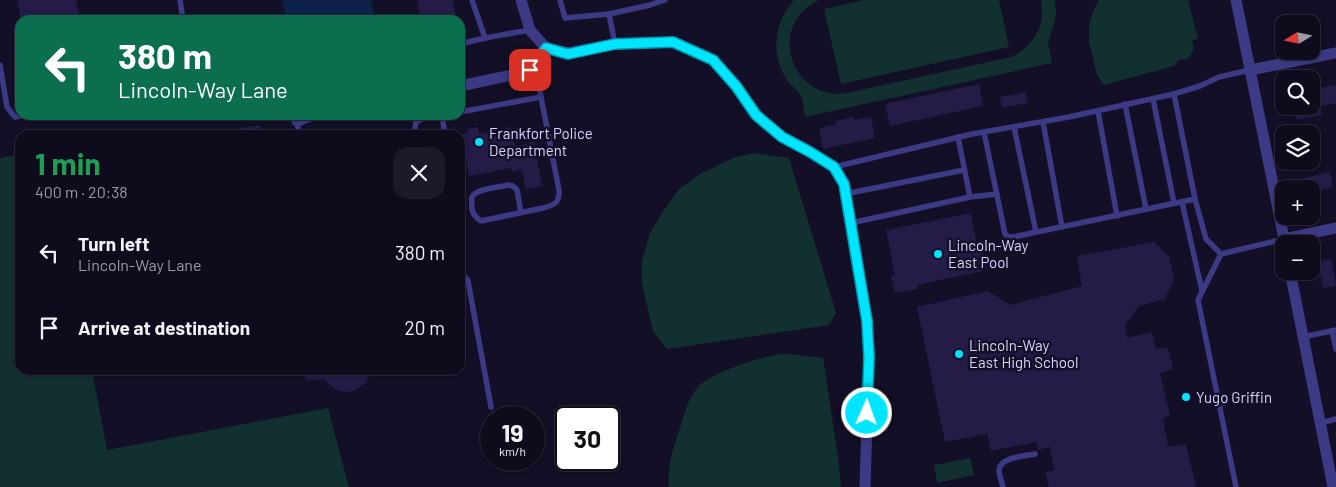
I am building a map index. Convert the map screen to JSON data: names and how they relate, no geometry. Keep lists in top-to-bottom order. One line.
{"places":["Frankfort Police Department","Lincoln-Way East Pool","Lincoln-Way East High School","Yugo Griffin"],"north":"left","page":{"map_buttons":["+","−"],"turn":["380 m","Lincoln-Way Lane"],"heading":["1 min","400 m · 20:38"],"list":[{"name":"Turn left","note":"Lincoln-Way Lane","value":"380 m"},{"name":"Arrive at destination","value":"20 m"}],"speed":"19 km/h","limit":"30"}}
